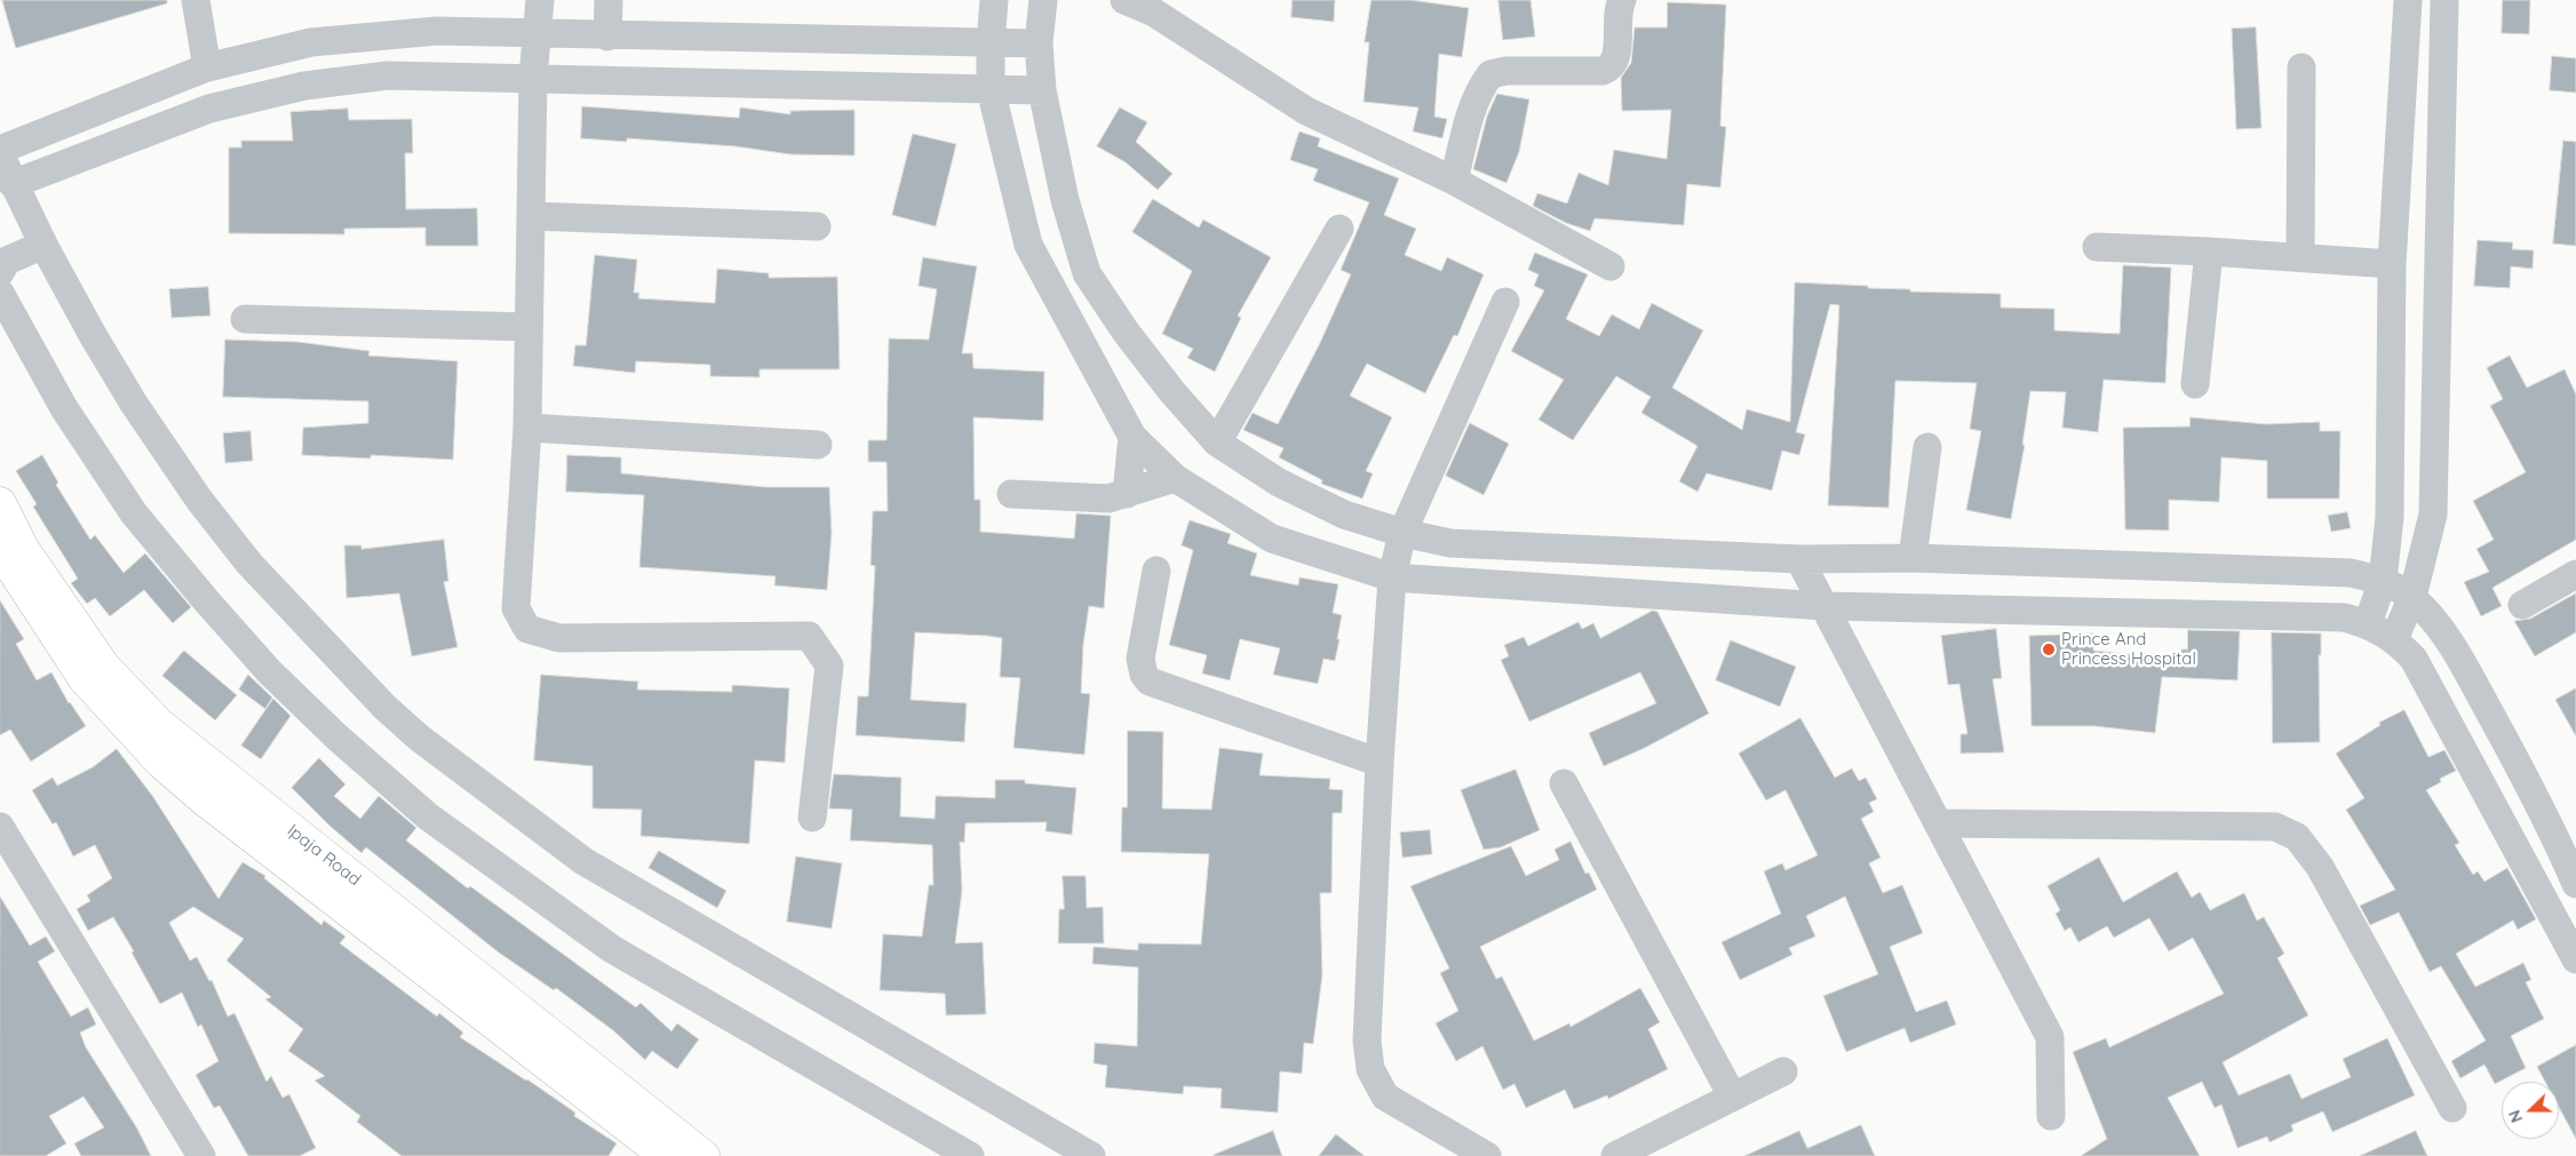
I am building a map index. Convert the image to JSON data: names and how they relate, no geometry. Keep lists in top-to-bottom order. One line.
{"streets":{"main road":["Ipaja Road"]},"places":["Prince And Princess Hospital"],"north":"left"}
